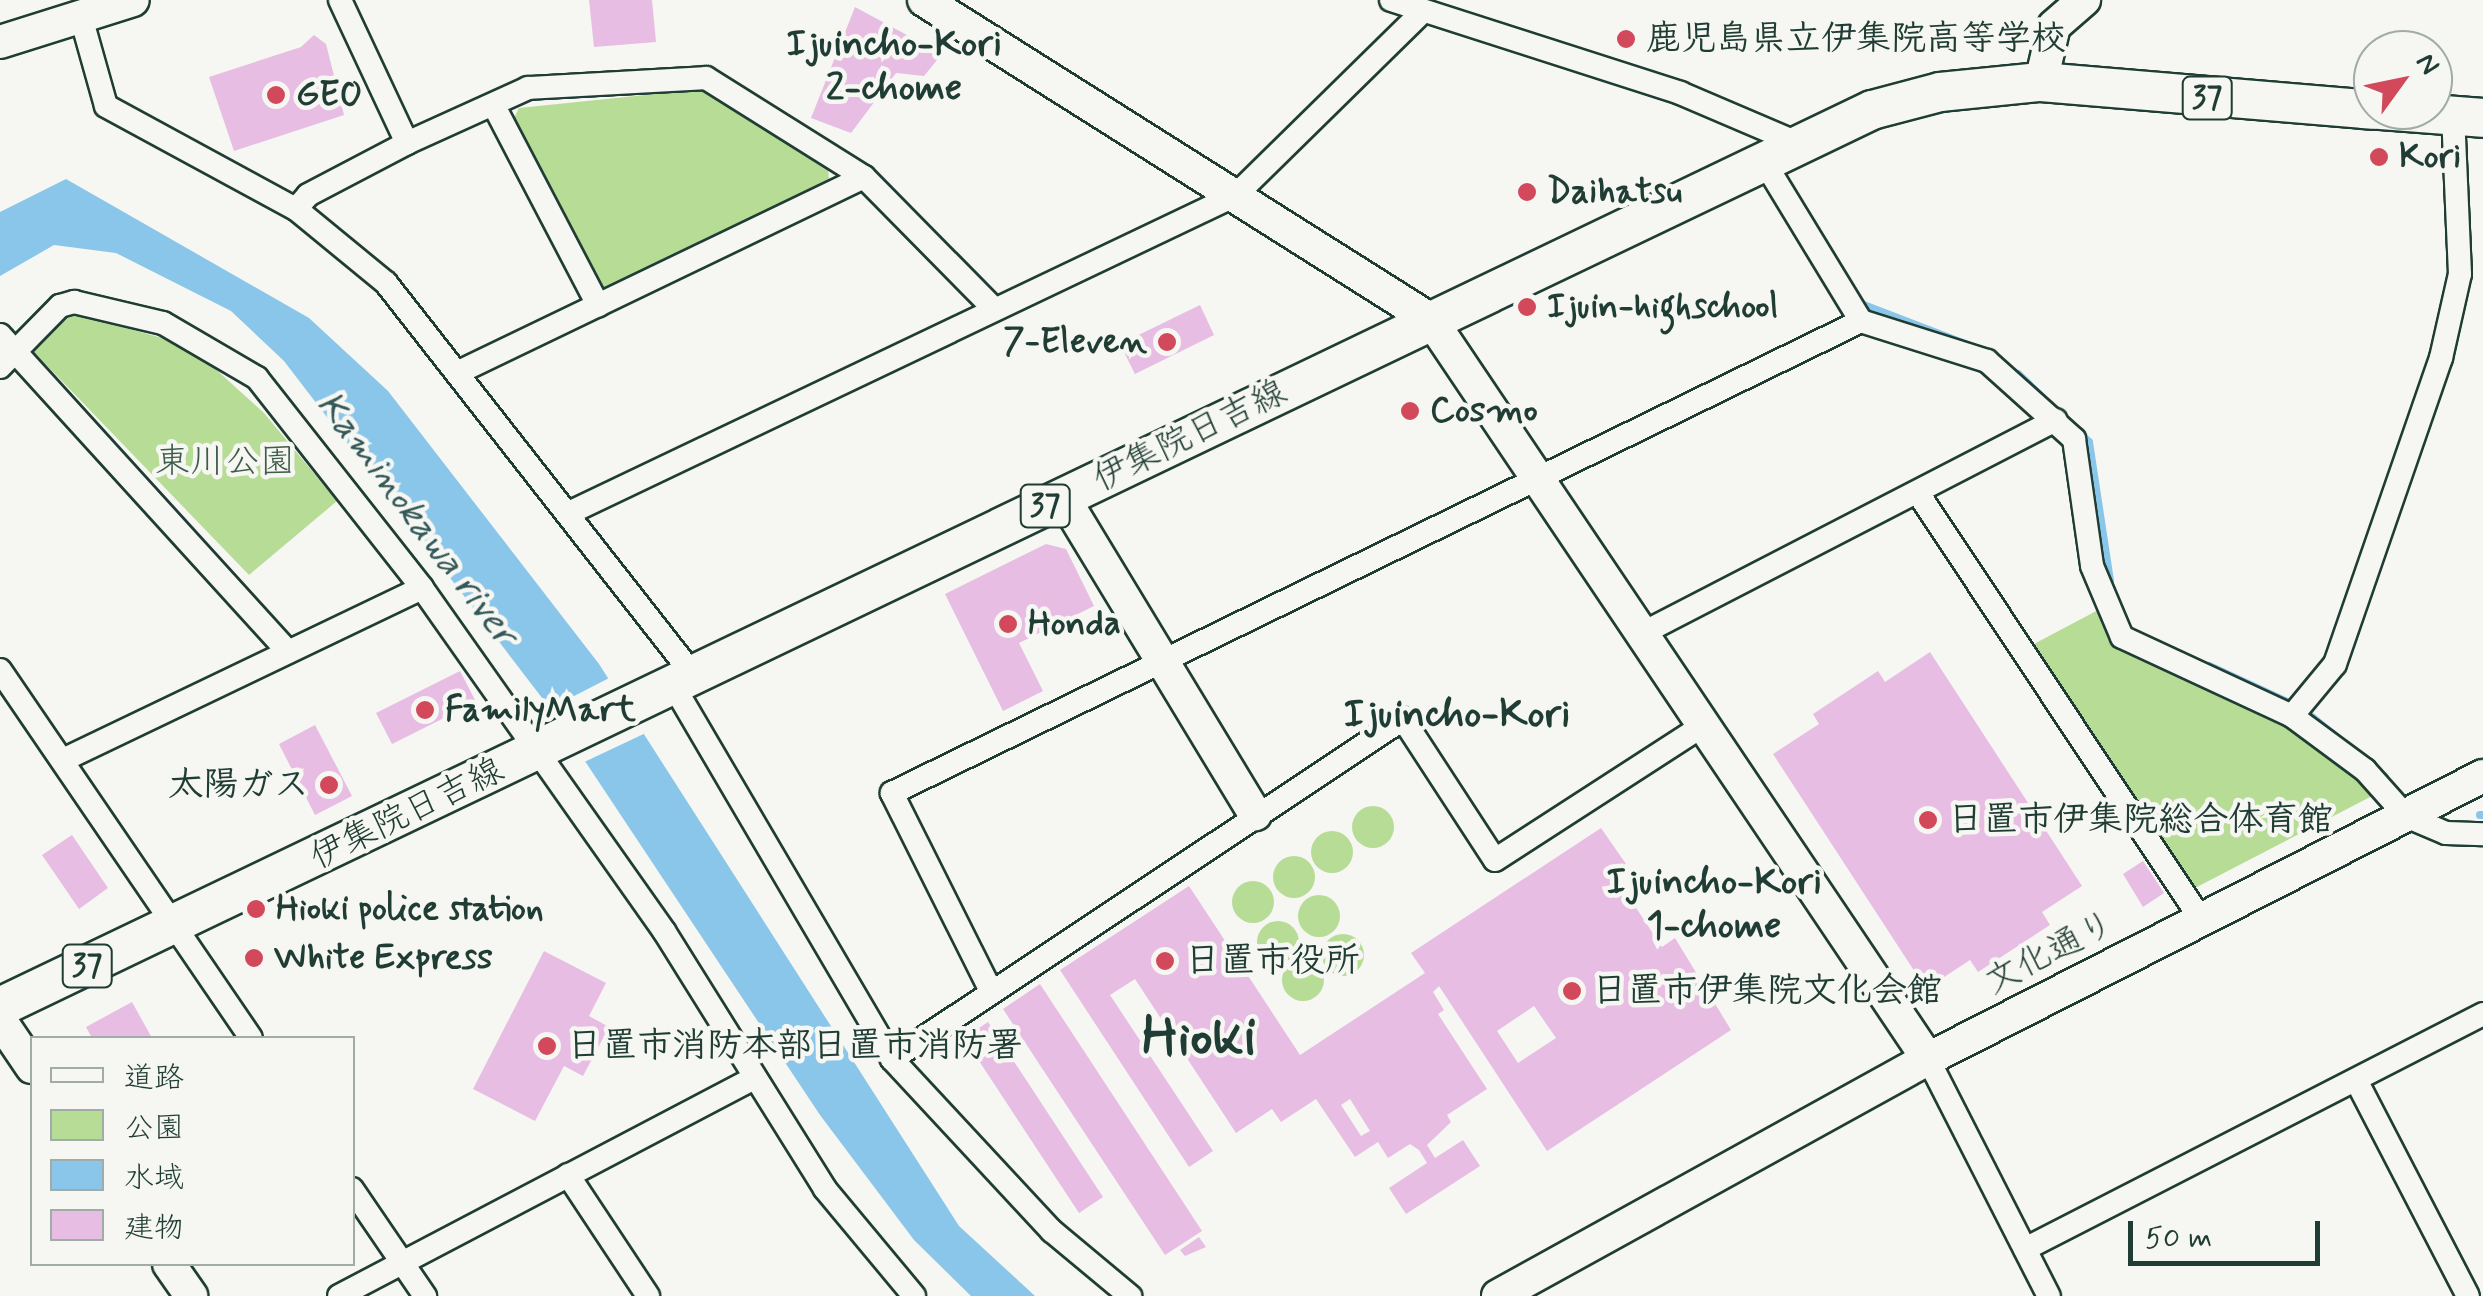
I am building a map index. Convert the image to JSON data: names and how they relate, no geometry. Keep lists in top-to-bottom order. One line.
{"streets":{"main road":["37","伊集院日吉線"],"street":["文化通り"]},"districts":["Ijuincho-Kori 2-chome","Ijuincho-Kori","Ijuincho-Kori 1-chome","Hioki"],"water":["Kaminokawa river"],"parks":["東川公園"],"places":["鹿児島県立伊集院高等学校","GEO","Kori","Daihatsu","Ijuin-highschool","7-Eleven","Cosmo","Honda","FamilyMart","太陽ガス","日置市伊集院総合体育館","Hioki police station","White Express","日置市役所","日置市伊集院文化会館","日置市消防本部日置市消防署"],"legend":["道路","公園","水域","建物"],"scale_bar":"50 m","north":"top right"}
